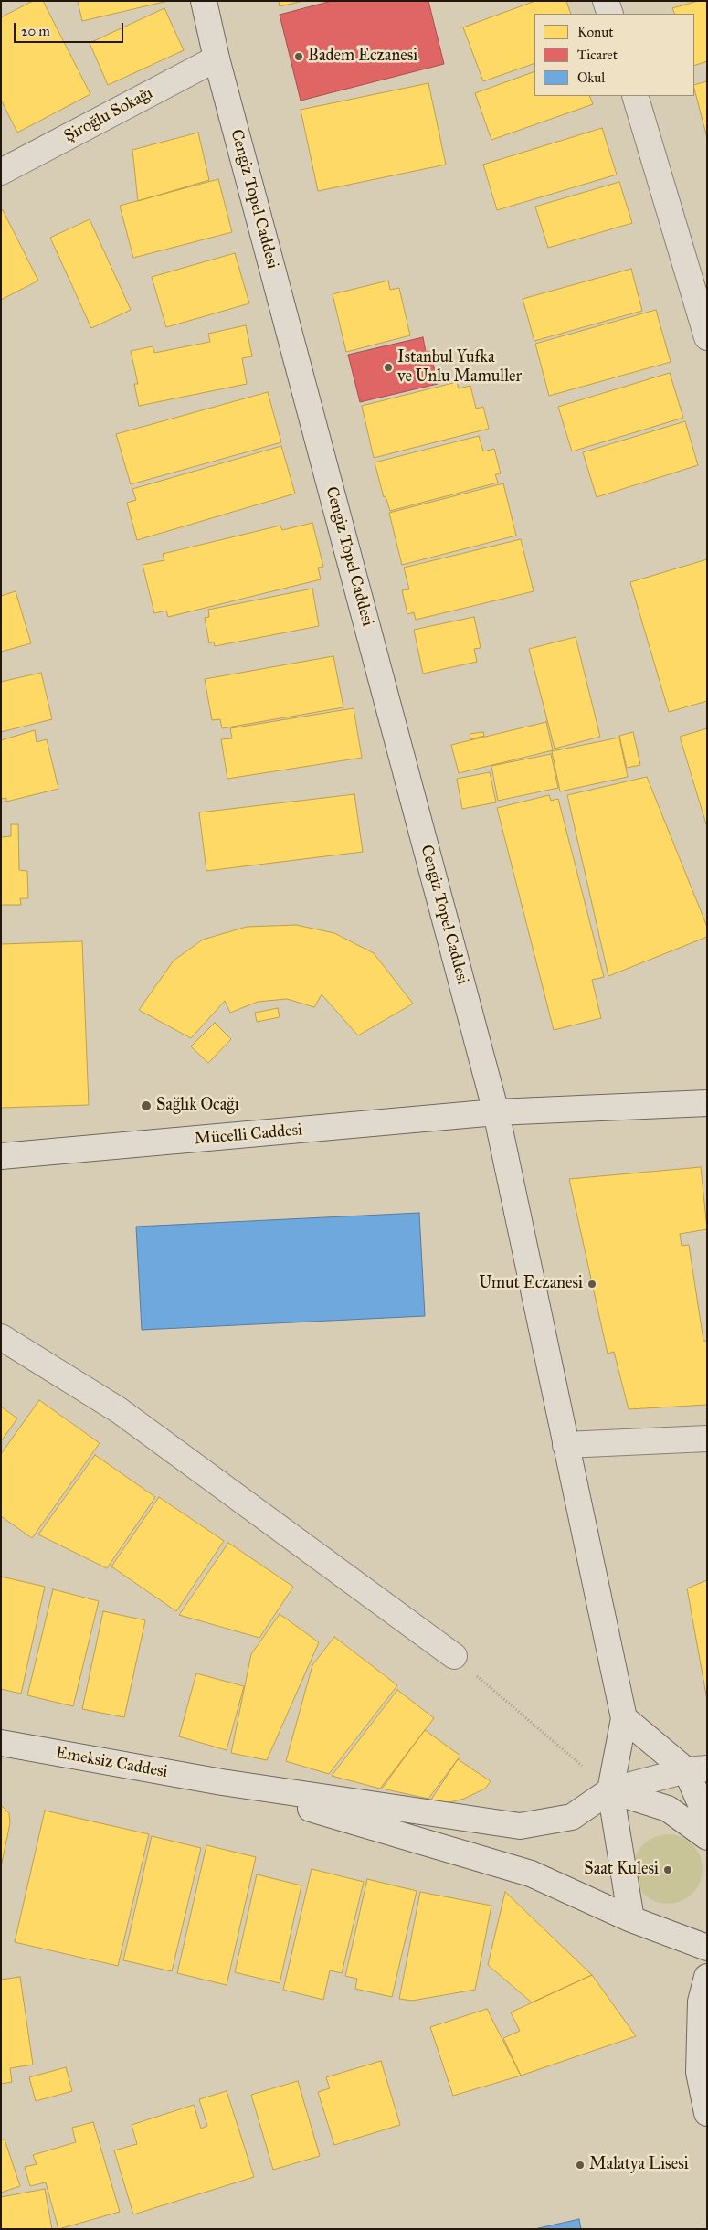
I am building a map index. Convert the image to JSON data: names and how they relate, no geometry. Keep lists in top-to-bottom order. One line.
{"streets":{"main road":["Şiroğlu Sokağı","Cengiz Topel Caddesi","Mücelli Caddesi","Emeksiz Caddesi"]},"crossings":[["Şiroğlu Sokağı","Cengiz Topel Caddesi"],["Cengiz Topel Caddesi","Mücelli Caddesi"]],"places":["Badem Eczanesi","Istanbul Yufka ve Unlu Mamuller","Sağlık Ocağı","Umut Eczanesi","Saat Kulesi","Malatya Lisesi"],"legend":["Konut","Ticaret","Okul"],"scale_bar":"20 m"}
